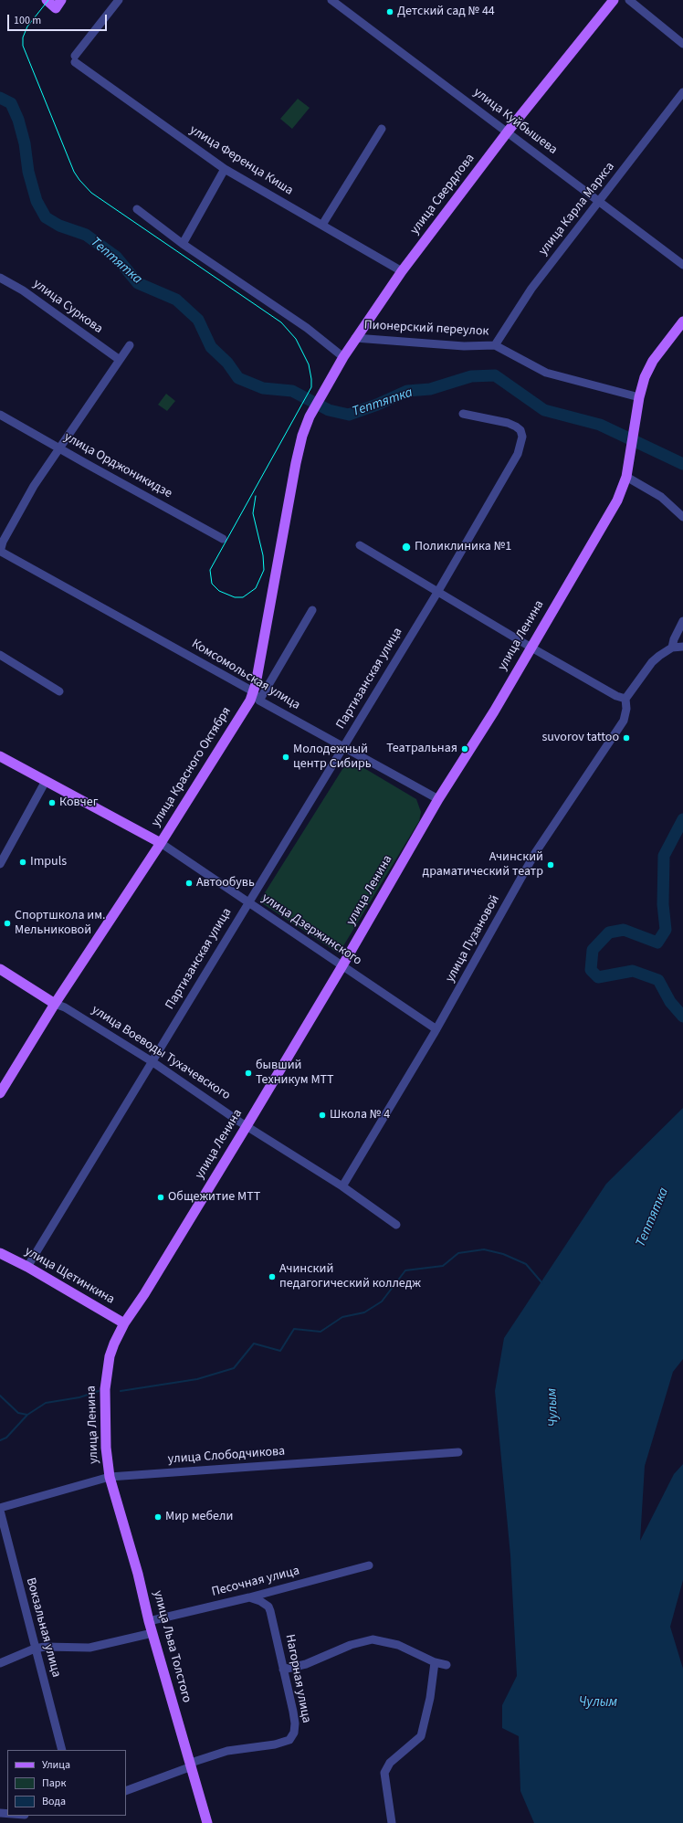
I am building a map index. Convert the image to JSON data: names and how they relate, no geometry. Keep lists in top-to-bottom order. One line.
{"streets":{"main road":["улица Свердлова","улица Ленина","улица Красного Октября","улица Дзержинского","улица Воеводы Тухачевского","улица Щетинкина","улица Льва Толстого"],"street":["улица Куйбышева","улица Ференца Киша","улица Карла Маркса","улица Суркова","Пионерский переулок","улица Орджоникидзе","Комсомольская улица","Партизанская улица","улица Пузановой","улица Слободчикова","Песочная улица","Вокзальная улица","Нагорная улица"]},"crossings":[["улица Куйбышева","улица Свердлова"],["улица Куйбышева","улица Карла Маркса"],["улица Ференца Киша","улица Свердлова"],["улица Свердлова","Пионерский переулок"],["улица Свердлова","улица Красного Октября"],["улица Карла Маркса","Пионерский переулок"],["Пионерский переулок","улица Ленина"],["улица Ленина","Комсомольская улица"],["улица Ленина","улица Дзержинского"],["улица Ленина","улица Воеводы Тухачевского"],["улица Ленина","улица Щетинкина"],["улица Ленина","улица Слободчикова"],["улица Ленина","улица Льва Толстого"],["Комсомольская улица","Партизанская улица"],["Комсомольская улица","улица Красного Октября"],["Партизанская улица","улица Дзержинского"],["Партизанская улица","улица Воеводы Тухачевского"],["Партизанская улица","улица Щетинкина"],["улица Красного Октября","улица Дзержинского"],["улица Красного Октября","улица Воеводы Тухачевского"],["улица Дзержинского","улица Пузановой"],["улица Пузановой","улица Воеводы Тухачевского"],["улица Слободчикова","улица Льва Толстого"],["Песочная улица","улица Льва Толстого"],["Песочная улица","Нагорная улица"],["улица Льва Толстого","Нагорная улица"]],"water":["Тептятка","Чулым"],"places":["Детский сад № 44","Поликлиника №1","suvorov tattoo","Театральная","Молодежный центр Сибирь","Ковчег","Impuls","Ачинский драматический театр","Автообувь","Спортшкола им. Мельниковой","бывший Техникум МТТ","Школа № 4","Общежитие МТТ","Ачинский педагогический колледж","Мир мебели"],"legend":["Улица","Парк","Вода"],"scale_bar":"100 m"}
